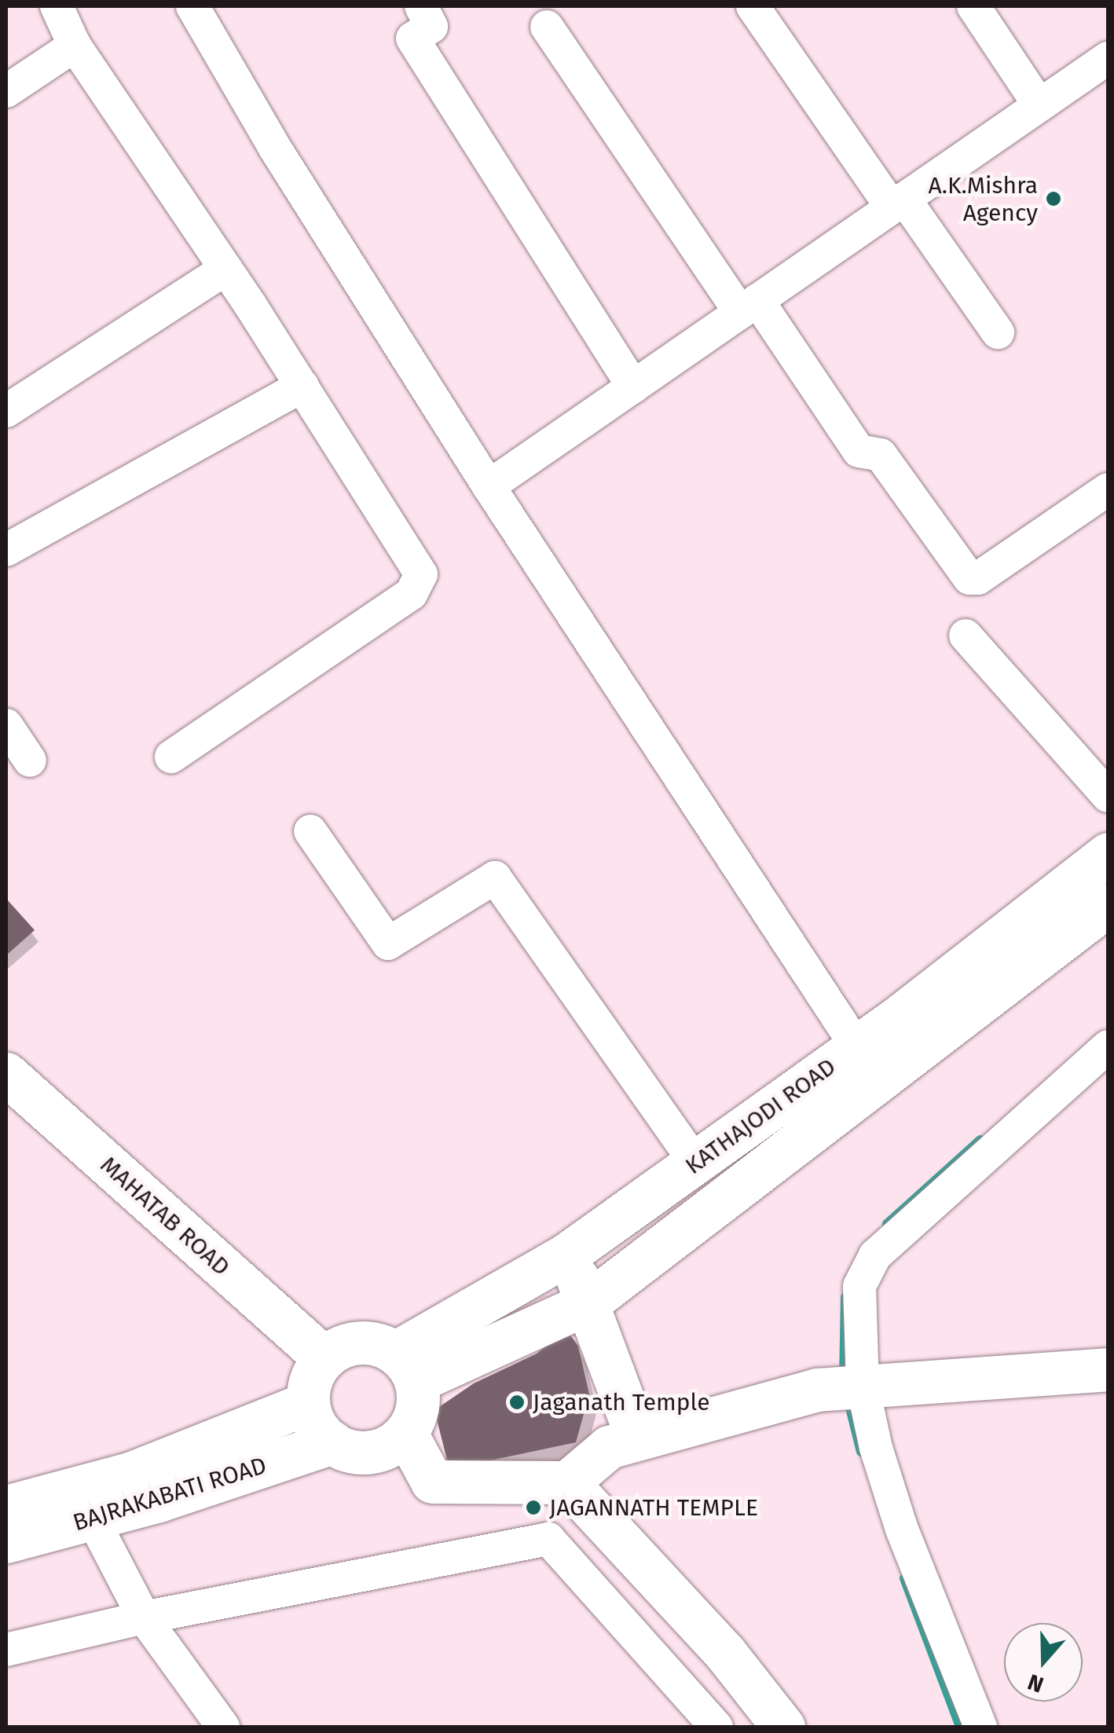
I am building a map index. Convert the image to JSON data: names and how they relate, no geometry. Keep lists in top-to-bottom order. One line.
{"streets":{"main road":["KATHAJODI ROAD","MAHATAB ROAD","BAJRAKABATI ROAD"]},"crossings":[["KATHAJODI ROAD","MAHATAB ROAD"],["KATHAJODI ROAD","BAJRAKABATI ROAD"],["MAHATAB ROAD","BAJRAKABATI ROAD"]],"places":["A.K.Mishra Agency","Jaganath Temple","JAGANNATH TEMPLE"],"north":"bottom"}
